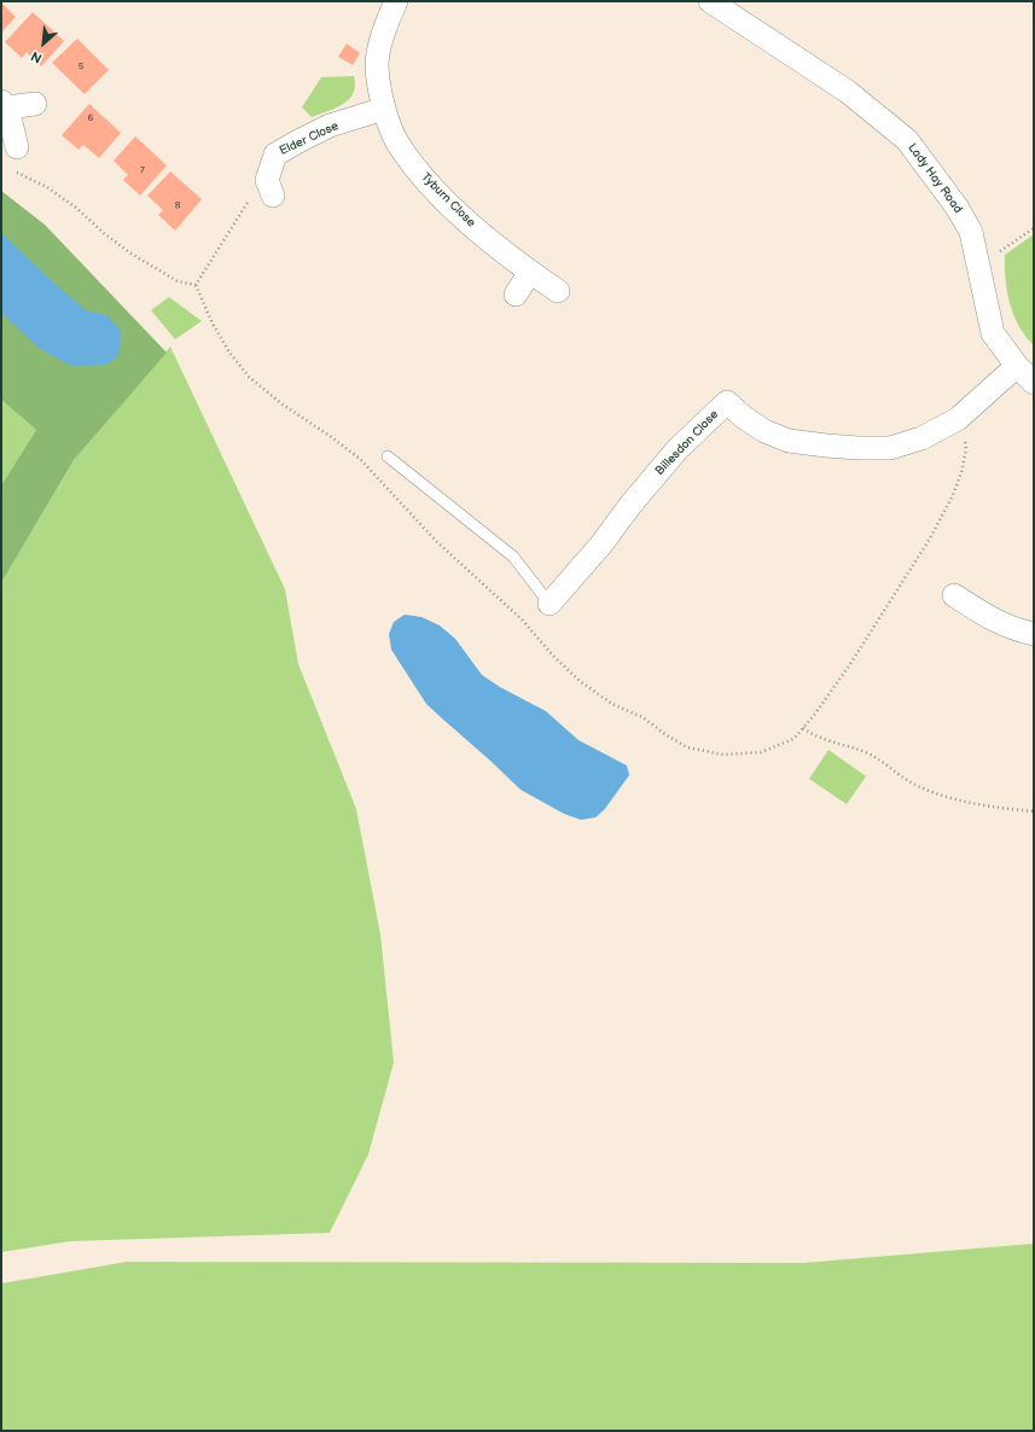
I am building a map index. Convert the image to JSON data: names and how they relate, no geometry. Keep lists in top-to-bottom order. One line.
{"streets":{"street":["Elder Close","Lady Hay Road","Tyburn Close","Billesdon Close"]},"crossings":[["Elder Close","Tyburn Close"],["Lady Hay Road","Billesdon Close"]],"house_numbers":["5","6","7","8"],"north":"bottom left"}
